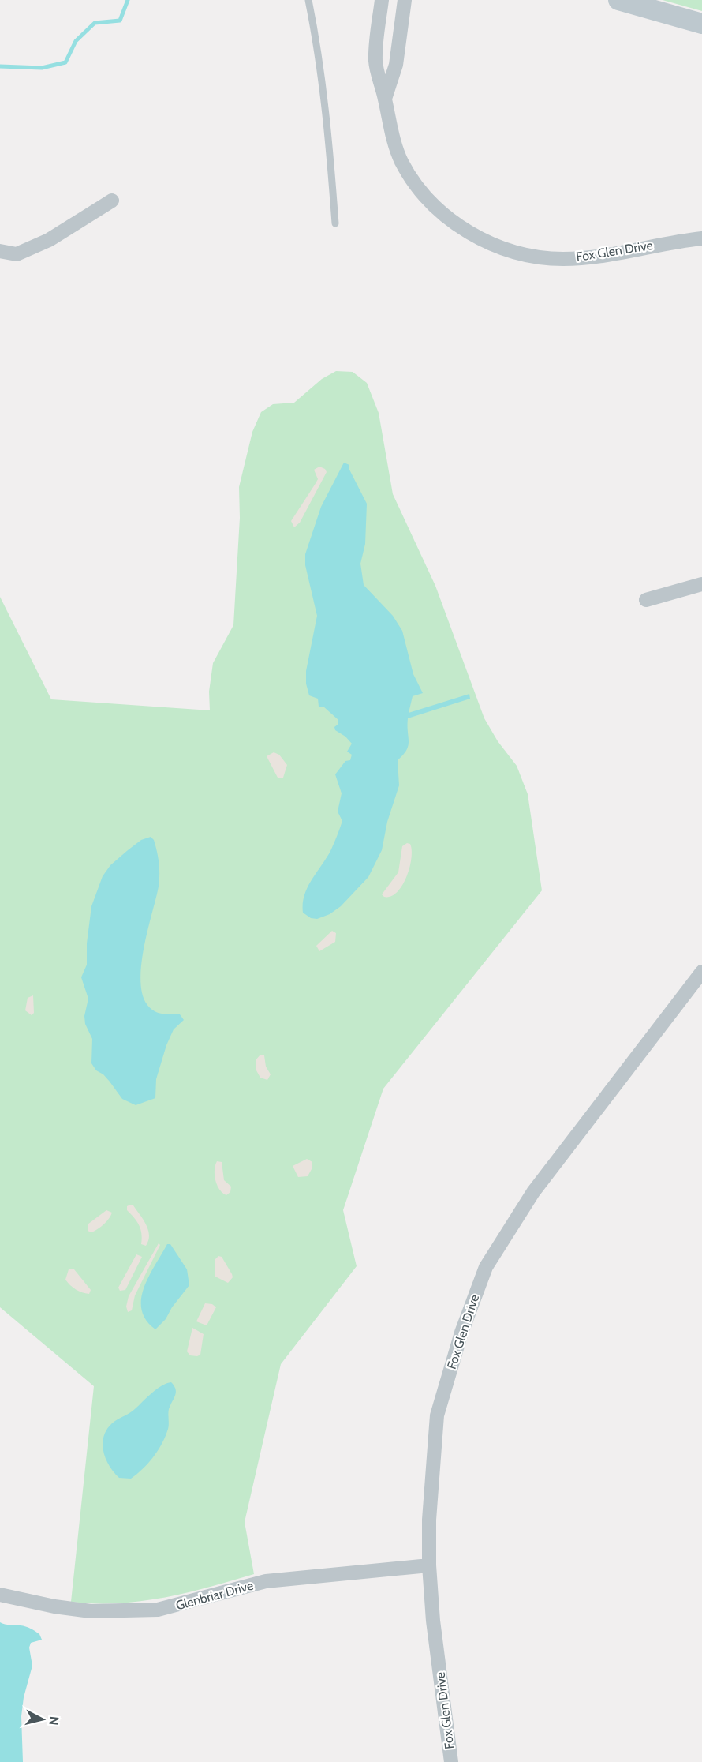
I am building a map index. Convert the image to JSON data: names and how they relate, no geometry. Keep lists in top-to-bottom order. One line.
{"streets":{"street":["Fox Glen Drive","Glenbriar Drive"]},"crossings":[["Fox Glen Drive","Glenbriar Drive"]],"north":"right"}
